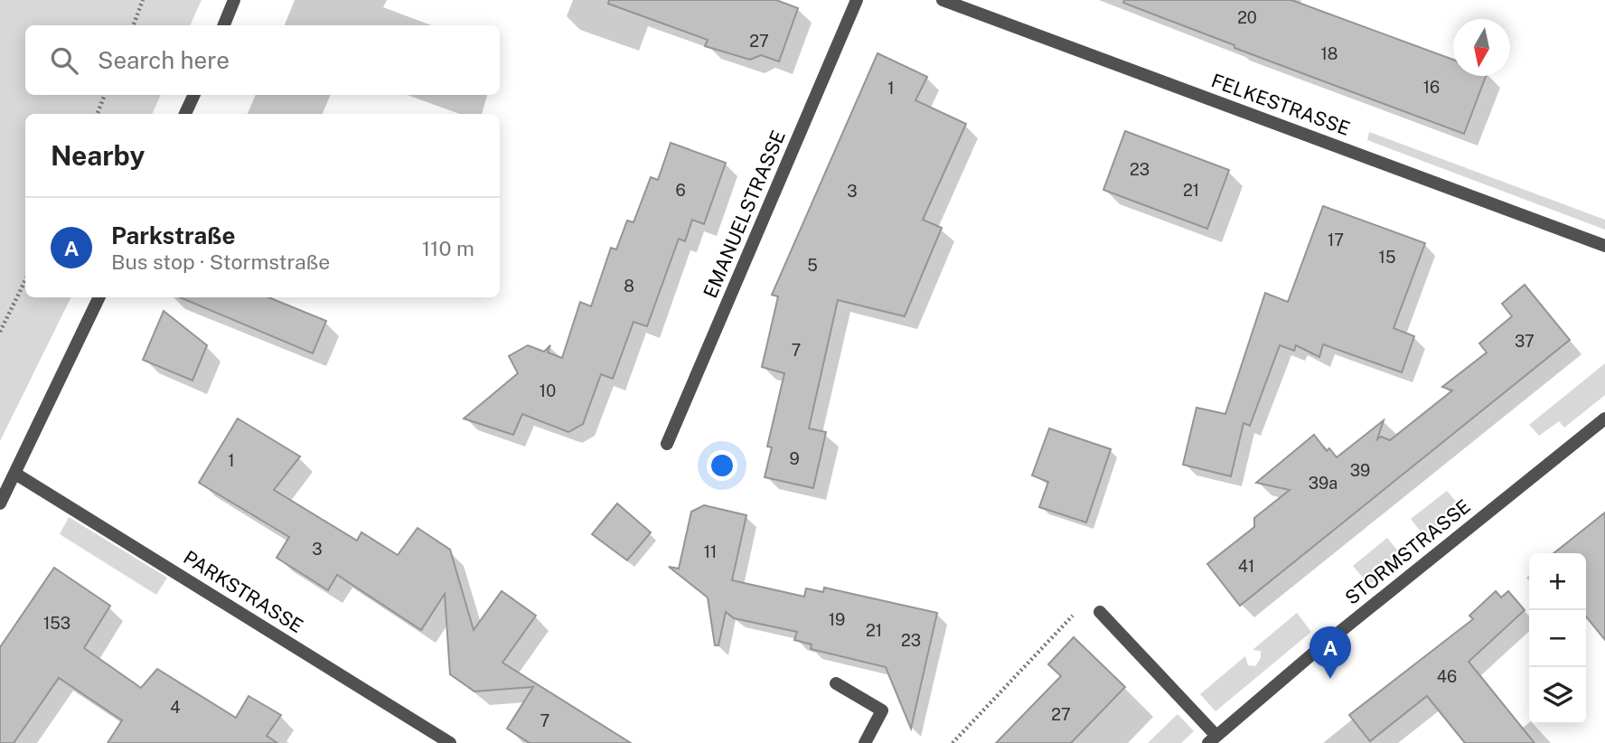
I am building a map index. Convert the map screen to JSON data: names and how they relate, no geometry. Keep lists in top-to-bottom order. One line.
{"streets":{"street":["FELKESTRASSE","EMANUELSTRASSE","STORMSTRASSE","PARKSTRASSE"]},"house_numbers":["20","27","18","16","1","23","6","21","3","17","15","5","8","37","7","10","9","1","39","39a","3","11","41","19","153","21","23","46","4","27","7"],"north":"bottom","page":{"search":"Search here","heading":"Nearby","list":[{"mark":"A","name":"Parkstraße","note":"Bus stop · Stormstraße","value":"110 m"}],"map_buttons":["+","−"],"pins":"A"}}
